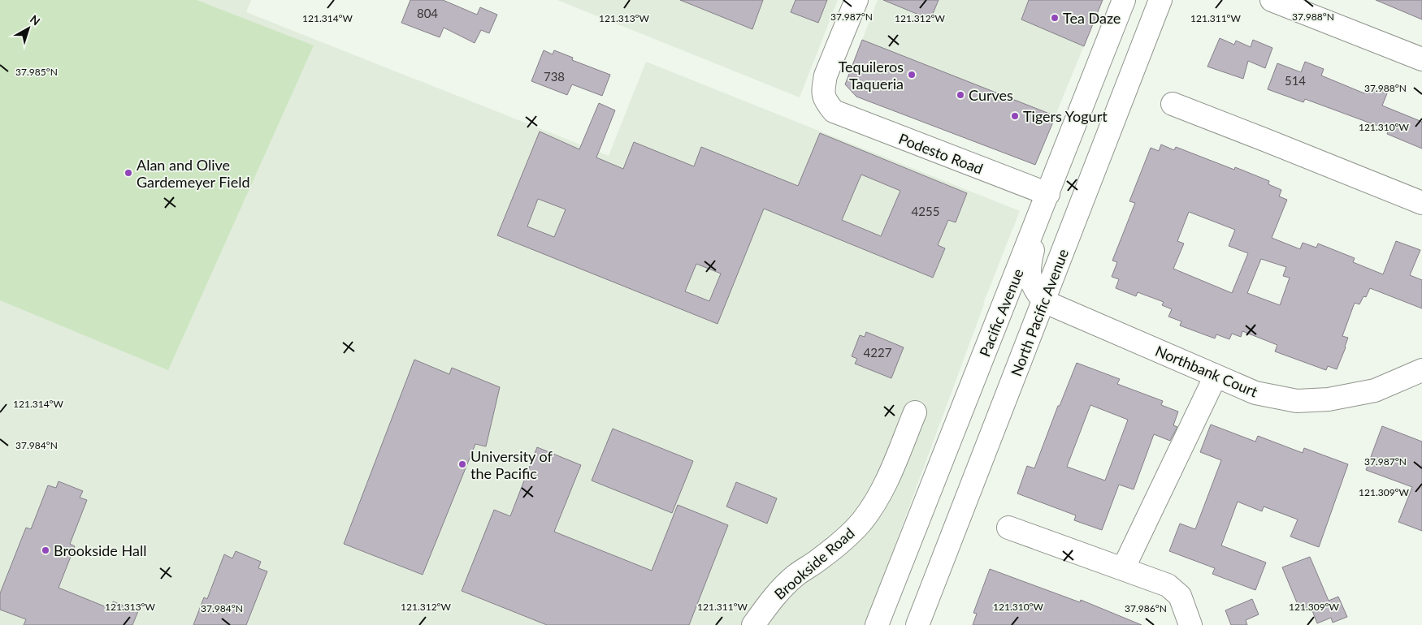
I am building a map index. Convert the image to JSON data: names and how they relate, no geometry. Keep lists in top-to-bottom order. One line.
{"streets":{"street":["Podesto Road","Pacific Avenue","North Pacific Avenue","Northbank Court","Brookside Road"]},"crossings":[["Podesto Road","Pacific Avenue"],["North Pacific Avenue","Northbank Court"]],"places":["Tea Daze","Tequileros Taqueria","Curves","Tigers Yogurt","Alan and Olive Gardemeyer Field","University of the Pacific","Brookside Hall"],"house_numbers":["804","738","514","4255","4227"],"north":"top right","coordinates":["37.988°N","37.987°N","121.314°W","121.313°W","121.312°W","121.311°W","37.985°N","121.310°W","37.984°N","121.309°W","37.986°N"]}
